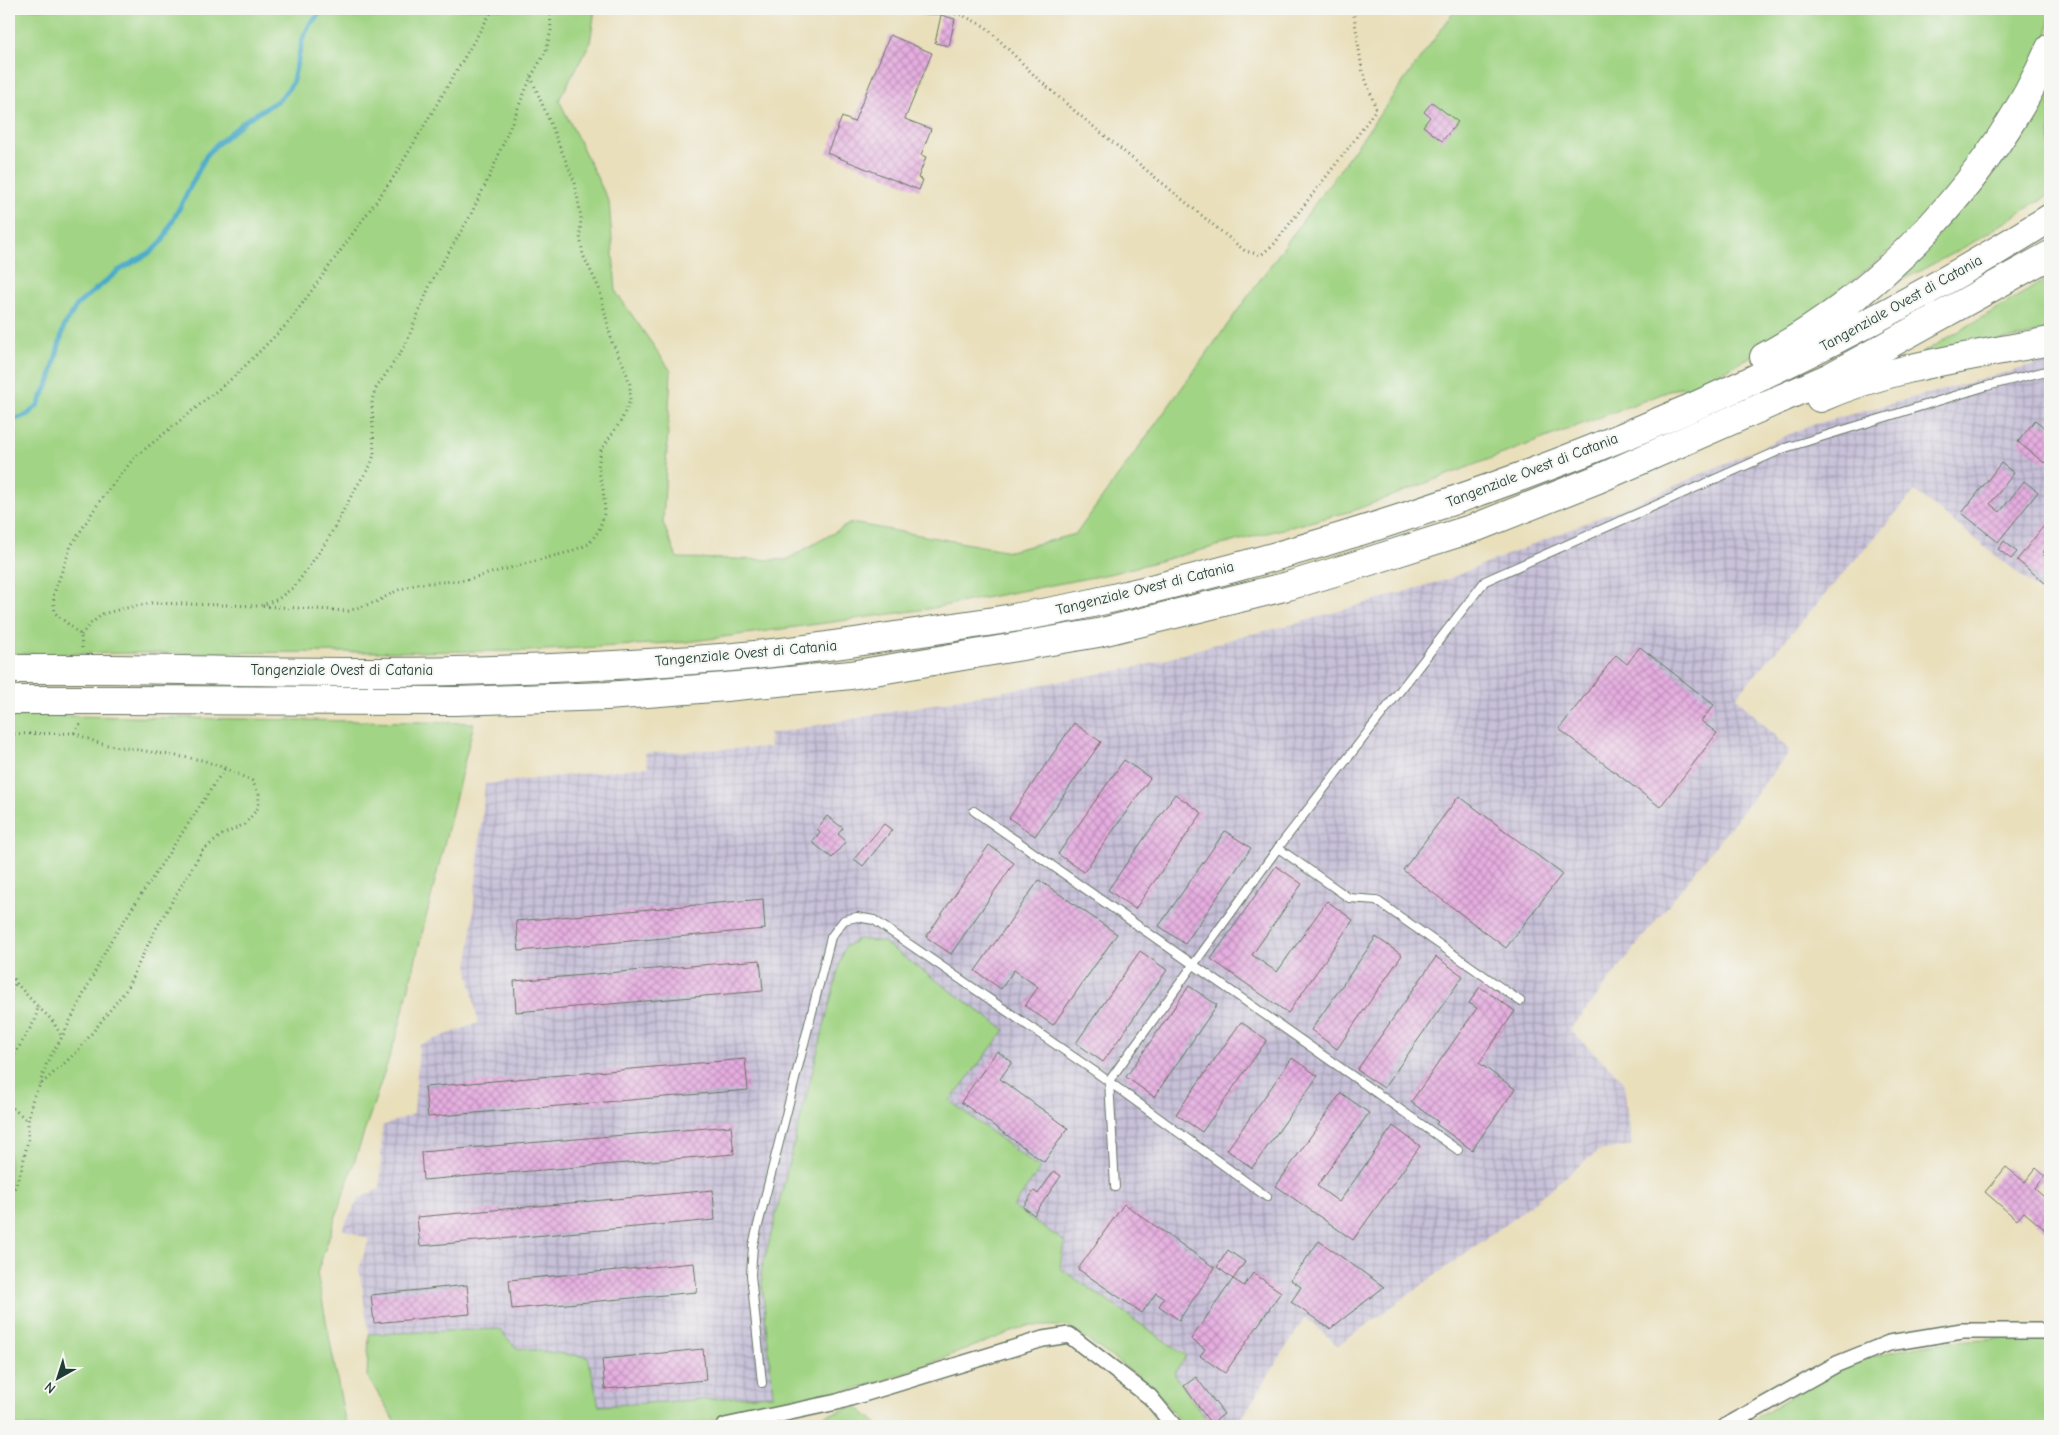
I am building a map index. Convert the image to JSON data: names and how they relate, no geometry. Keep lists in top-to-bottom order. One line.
{"streets":{"highway":["Tangenziale Ovest di Catania"]},"north":"bottom left"}
